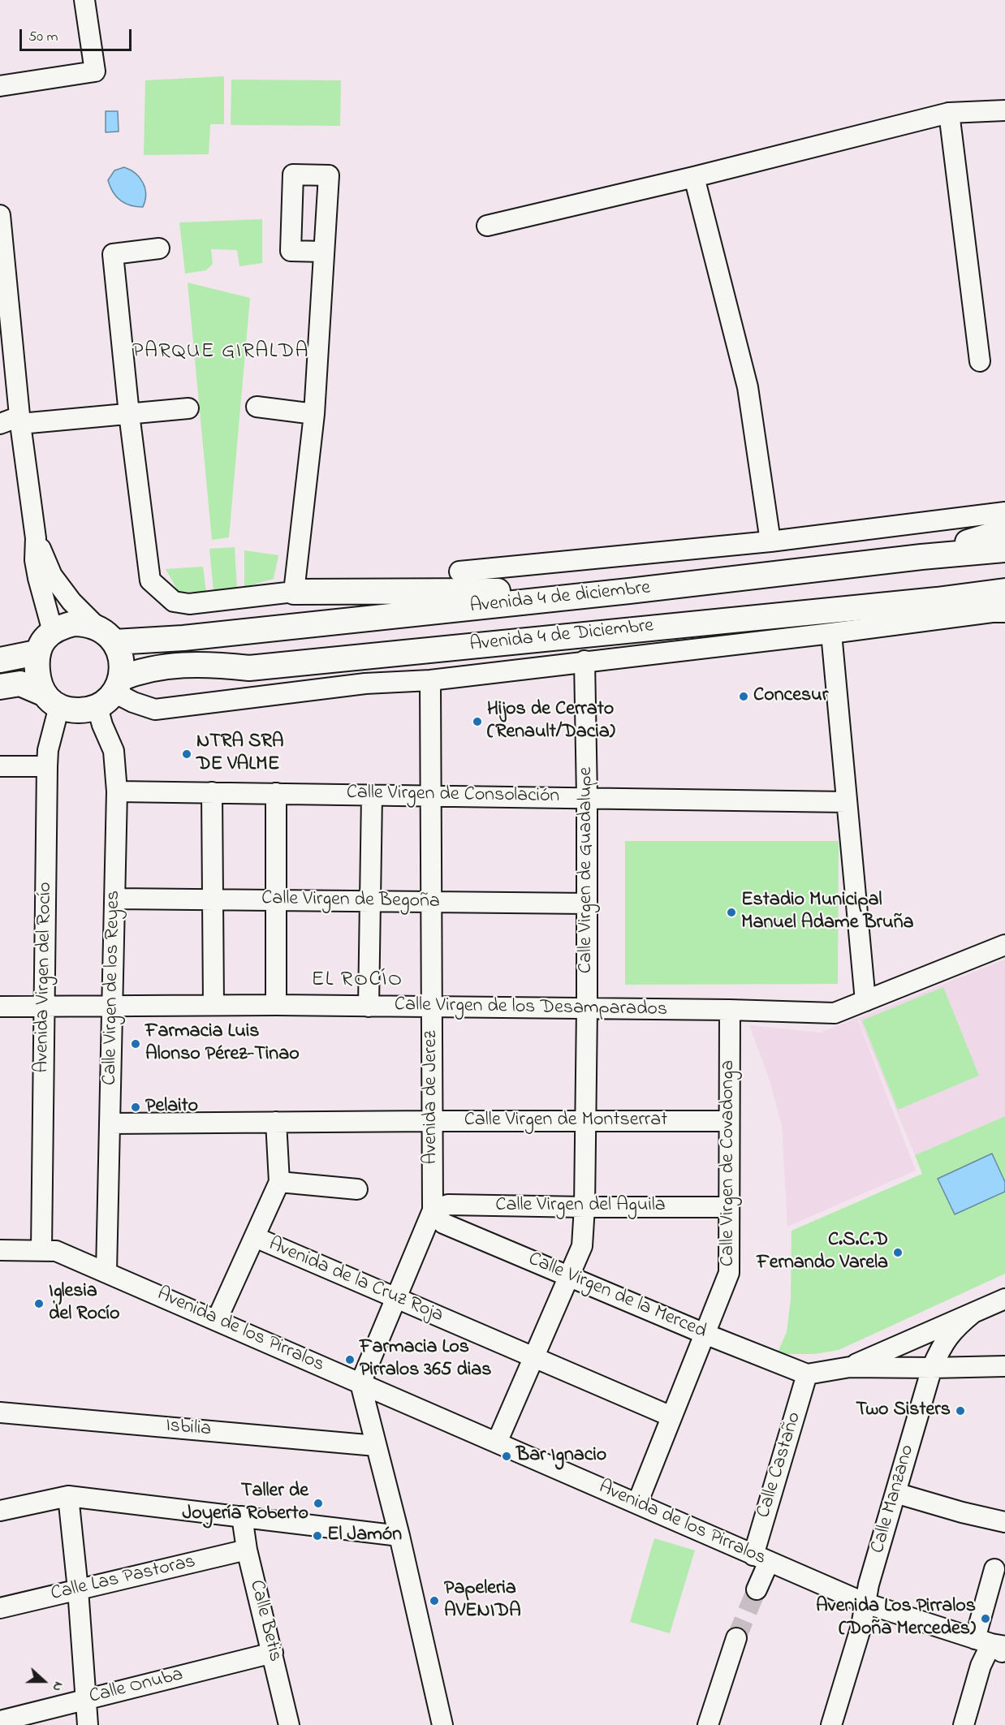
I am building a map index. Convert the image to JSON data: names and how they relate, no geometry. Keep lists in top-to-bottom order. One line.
{"streets":{"main road":["Avenida 4 de diciembre","Avenida 4 de Diciembre"],"street":["Calle Virgen de Consolación","Calle Virgen de Guadalupe","Calle Virgen de Begoña","Avenida Virgen del Rocío","Calle Virgen de los Reyes","Calle Virgen de los Desamparados","Avenida de Jerez","Calle Virgen de Montserrat","Calle Virgen de Covadonga","Calle Virgen del Aguila","Avenida de la Cruz Roja","Calle Virgen de la Merced","Avenida de los Pirralos","Isbilia","Calle Castaño","Calle Manzano","Calle Las Pastoras","Calle Betis","Calle Onuba"]},"crossings":[["Avenida 4 de diciembre","Avenida 4 de Diciembre"],["Avenida 4 de diciembre","Avenida Virgen del Rocío"],["Avenida 4 de diciembre","Calle Virgen de los Reyes"],["Avenida 4 de Diciembre","Avenida Virgen del Rocío"],["Avenida 4 de Diciembre","Calle Virgen de los Reyes"],["Calle Virgen de Consolación","Calle Virgen de Guadalupe"],["Calle Virgen de Consolación","Calle Virgen de los Reyes"],["Calle Virgen de Consolación","Avenida de Jerez"],["Calle Virgen de Guadalupe","Calle Virgen de Begoña"],["Calle Virgen de Guadalupe","Calle Virgen de los Desamparados"],["Calle Virgen de Guadalupe","Calle Virgen de Montserrat"],["Calle Virgen de Guadalupe","Calle Virgen del Aguila"],["Calle Virgen de Guadalupe","Avenida de la Cruz Roja"],["Calle Virgen de Guadalupe","Calle Virgen de la Merced"],["Calle Virgen de Guadalupe","Avenida de los Pirralos"],["Calle Virgen de Begoña","Calle Virgen de los Reyes"],["Calle Virgen de Begoña","Avenida de Jerez"],["Avenida Virgen del Rocío","Calle Virgen de los Reyes"],["Avenida Virgen del Rocío","Calle Virgen de los Desamparados"],["Avenida Virgen del Rocío","Avenida de los Pirralos"],["Calle Virgen de los Reyes","Calle Virgen de los Desamparados"],["Calle Virgen de los Reyes","Calle Virgen de Montserrat"],["Calle Virgen de los Reyes","Avenida de los Pirralos"],["Calle Virgen de los Desamparados","Avenida de Jerez"],["Calle Virgen de los Desamparados","Calle Virgen de Covadonga"],["Avenida de Jerez","Calle Virgen de Montserrat"],["Avenida de Jerez","Calle Virgen del Aguila"],["Avenida de Jerez","Avenida de la Cruz Roja"],["Avenida de Jerez","Calle Virgen de la Merced"],["Avenida de Jerez","Avenida de los Pirralos"],["Calle Virgen de Montserrat","Calle Virgen de Covadonga"],["Calle Virgen de Covadonga","Calle Virgen del Aguila"],["Calle Virgen de Covadonga","Avenida de la Cruz Roja"],["Calle Virgen de Covadonga","Calle Virgen de la Merced"],["Calle Virgen de Covadonga","Avenida de los Pirralos"],["Calle Virgen del Aguila","Calle Virgen de la Merced"],["Calle Virgen de la Merced","Calle Castaño"],["Avenida de los Pirralos","Calle Castaño"],["Avenida de los Pirralos","Calle Manzano"],["Calle Las Pastoras","Calle Betis"],["Calle Betis","Calle Onuba"]],"districts":["PARQUE GIRALDA","EL ROCÍO"],"places":["Concesur","Hijos de Cerrato (Renault/Dacia)","NTRA SRA DE VALME","Estadio Municipal Manuel Adame Bruña","Farmacia Luis Alonso Pérez-Tinao","Pelaito","C.S.C.D Fernando Varela","Iglesia del Rocío","Farmacia Los Pirralos 365 dias","Two Sisters","Bar Ignacio","Taller de Joyería Roberto","El Jamón","Papeleria AVENIDA","Avenida Los Pirralos (Doña Mercedes)"],"scale_bar":"50 m","north":"right"}
